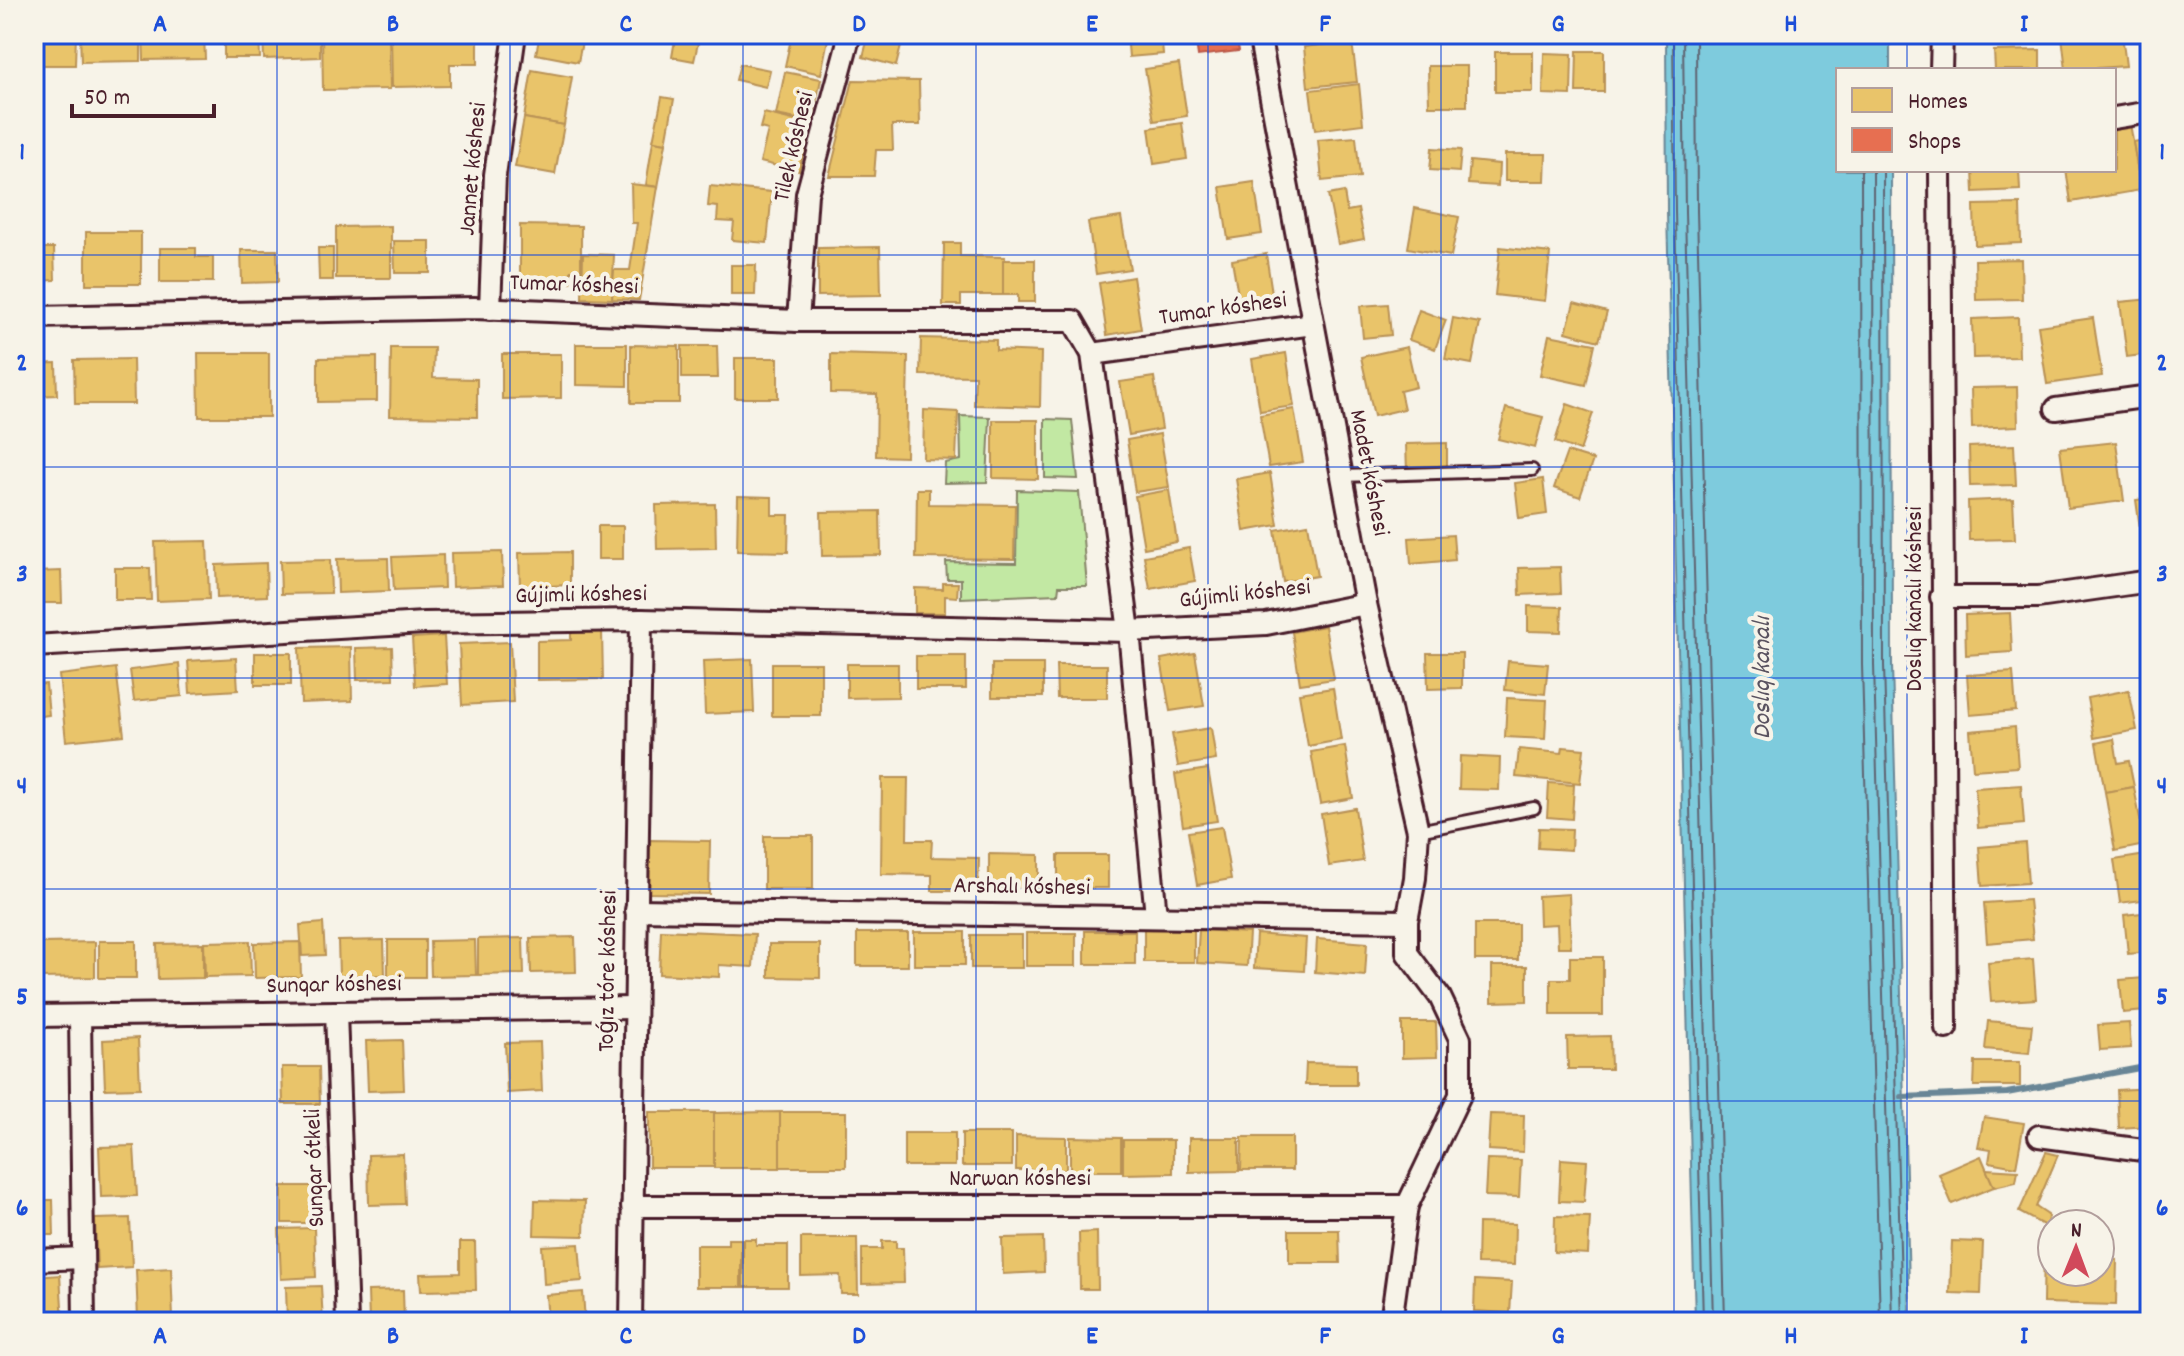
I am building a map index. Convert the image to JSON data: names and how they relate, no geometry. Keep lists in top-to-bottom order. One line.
{"streets":{"street":["Tilek kóshesi","Jannet kóshesi","Tumar kóshesi","Madet kóshesi","Gújimli kóshesi","Doslıq kanalı kóshesi","Arshalı kóshesi","Toǵız tóre kóshesi","Sunqar kóshesi","Sunqar ótkeli","Narwan kóshesi"]},"crossings":[["Tilek kóshesi","Tumar kóshesi"],["Jannet kóshesi","Tumar kóshesi"],["Tumar kóshesi","Madet kóshesi"],["Tumar kóshesi","Gújimli kóshesi"],["Madet kóshesi","Gújimli kóshesi"],["Madet kóshesi","Arshalı kóshesi"],["Madet kóshesi","Narwan kóshesi"],["Gújimli kóshesi","Toǵız tóre kóshesi"],["Arshalı kóshesi","Toǵız tóre kóshesi"],["Toǵız tóre kóshesi","Sunqar kóshesi"],["Toǵız tóre kóshesi","Narwan kóshesi"],["Sunqar kóshesi","Sunqar ótkeli"]],"water":["Doslıq kanalı"],"legend":["Homes","Shops"],"scale_bar":"50 m","north":"top","grid":{"columns":["A","B","C","D","E","F","G","H","I"],"rows":["1","2","3","4","5","6"]}}
